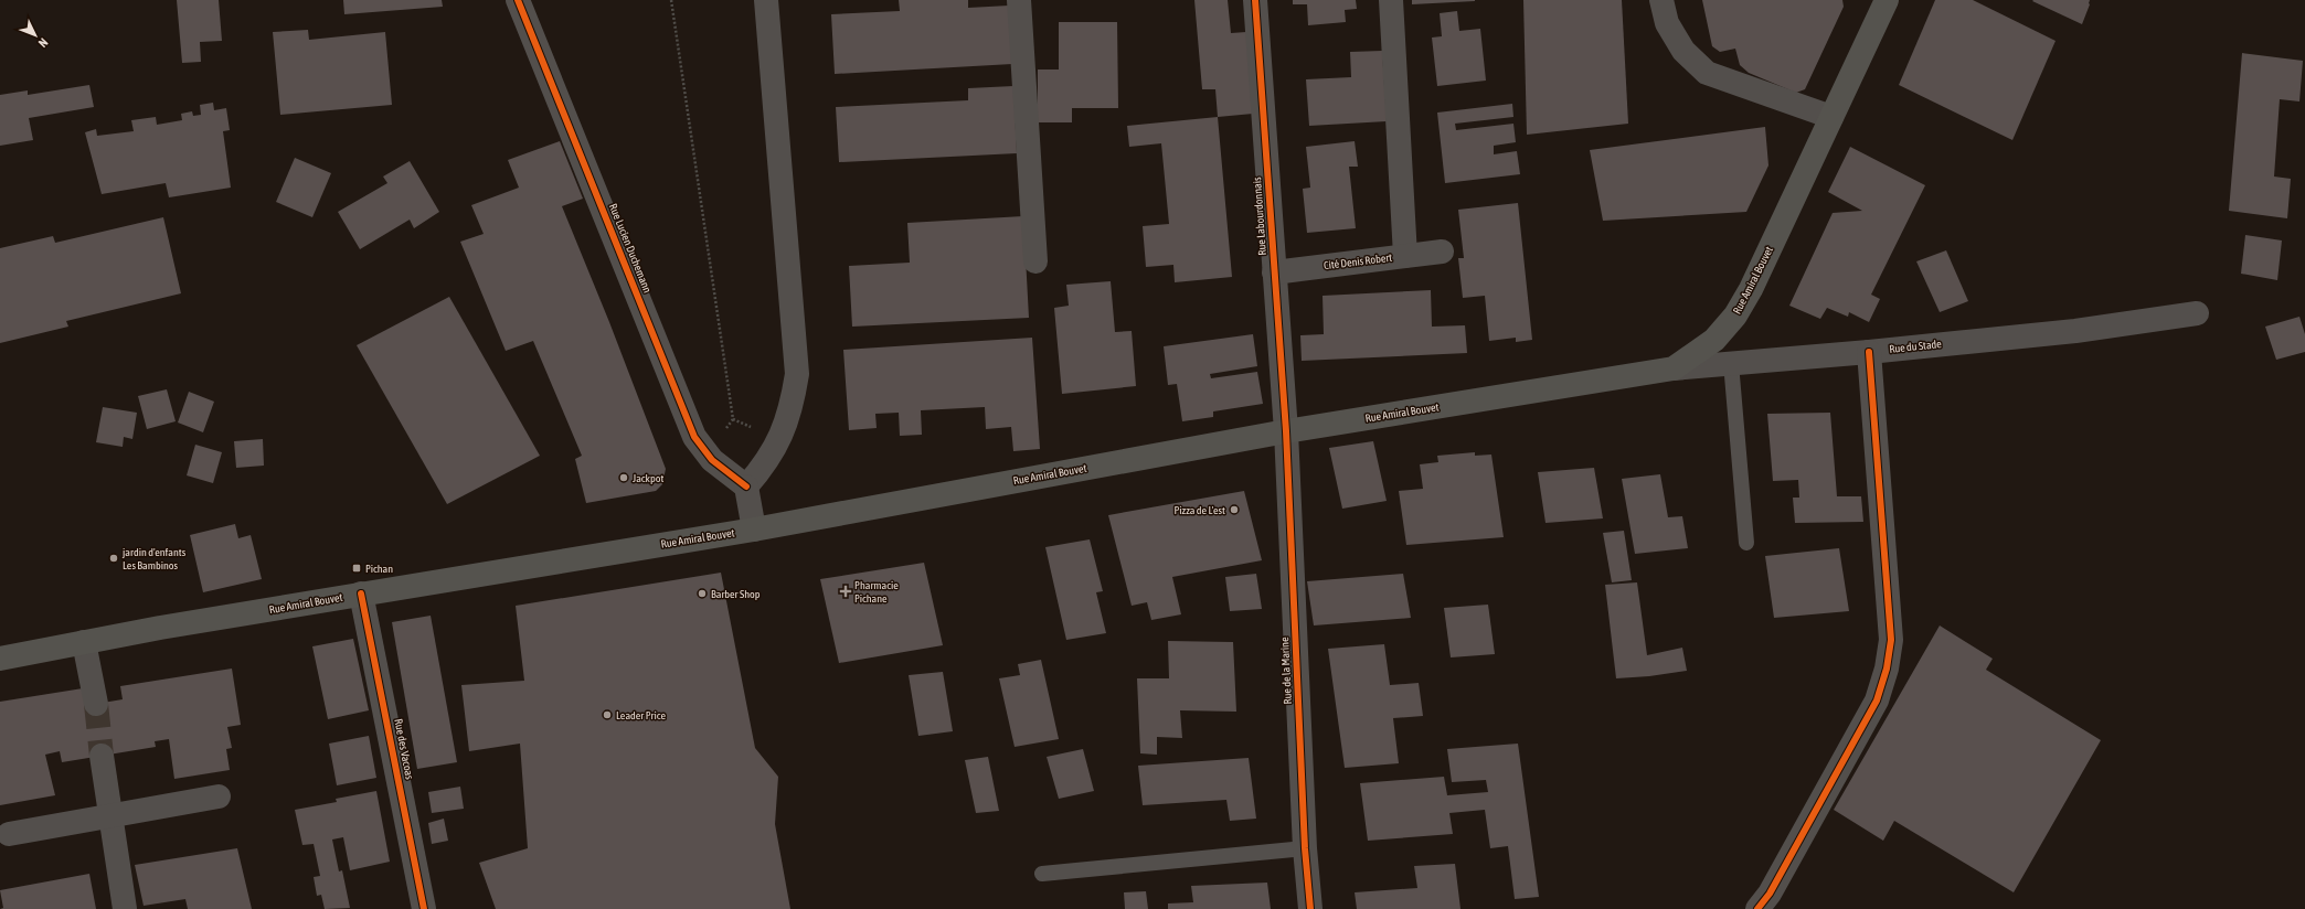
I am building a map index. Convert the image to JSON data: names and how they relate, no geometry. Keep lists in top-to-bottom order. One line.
{"streets":{"main road":["Rue Amiral Bouvet"],"street":["Rue Labourdonnais","Rue Lucien Duchemann","Cité Denis Robert","Rue du Stade","Rue de la Marine","Rue des Vacoas"]},"crossings":[["Rue Labourdonnais","Cité Denis Robert"],["Rue Labourdonnais","Rue Amiral Bouvet"],["Rue Labourdonnais","Rue de la Marine"],["Rue Amiral Bouvet","Rue du Stade"],["Rue Amiral Bouvet","Rue de la Marine"],["Rue Amiral Bouvet","Rue des Vacoas"]],"places":{"other":["Jackpot","Pizza de L'est","jardin d'enfants Les Bambinos","Barber Shop","Leader Price"],"transit":["Pichan"],"health":["Pharmacie Pichane"]},"north":"bottom right"}
